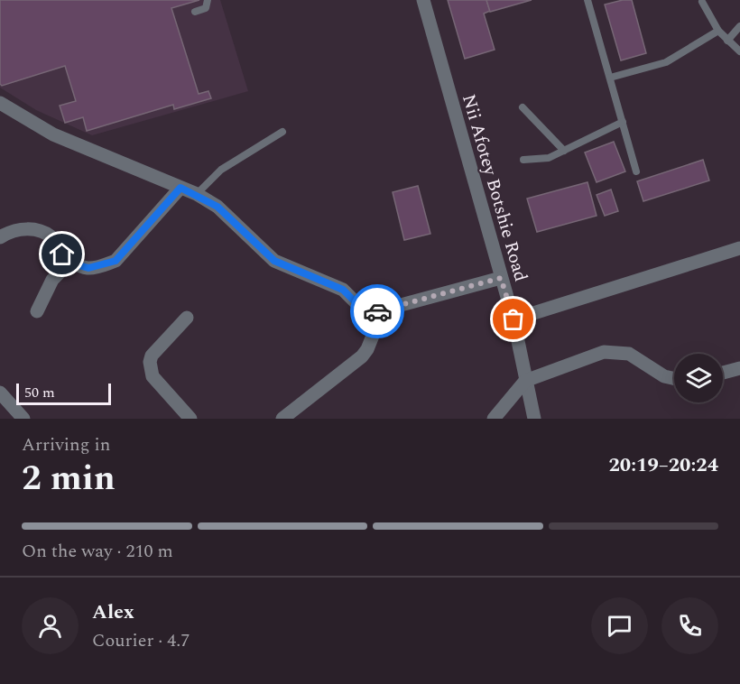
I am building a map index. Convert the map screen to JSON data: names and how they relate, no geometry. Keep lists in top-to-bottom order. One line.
{"streets":{"street":["Nii Afotey Botshie Road"]},"scale_bar":"50 m","page":{"scale":"50 m","heading":["2 min","Arriving in","20:19–20:24"],"panel":["Alex","Courier · 4.7"],"bar":"On the way · 210 m"}}
